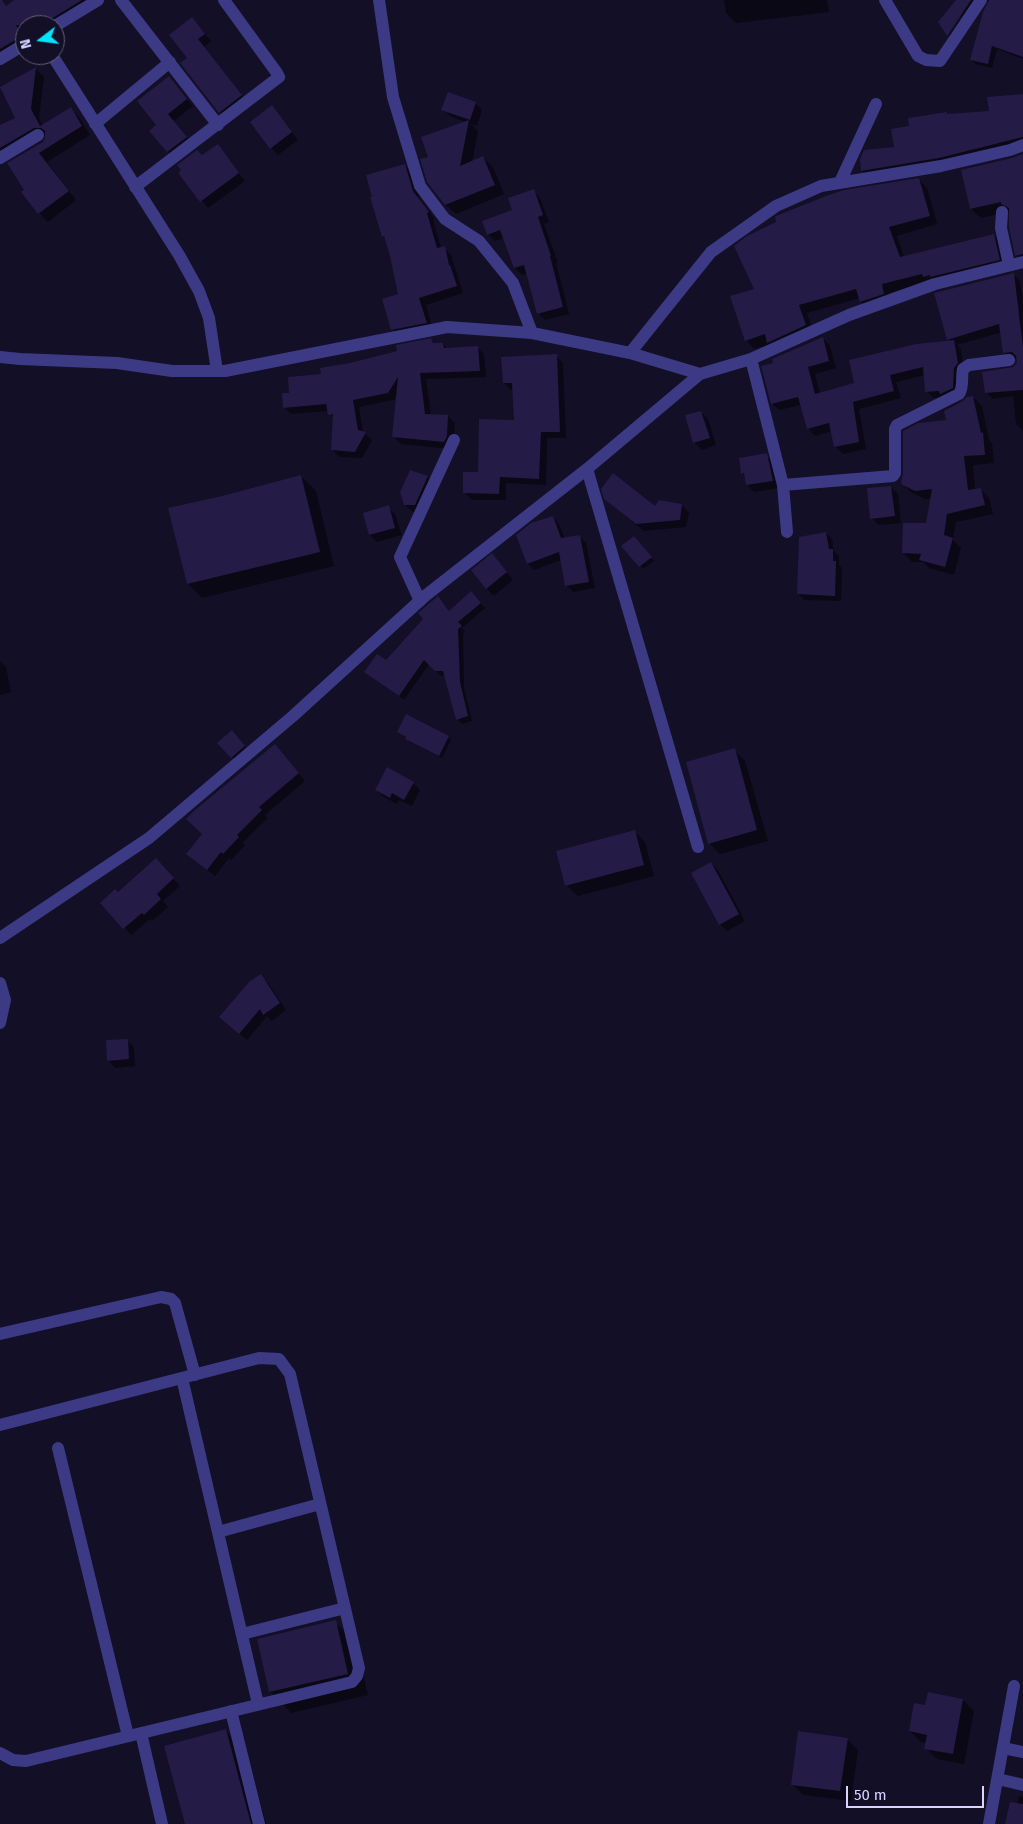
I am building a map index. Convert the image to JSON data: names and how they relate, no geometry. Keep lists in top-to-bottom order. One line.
{"scale_bar":"50 m","north":"left"}
